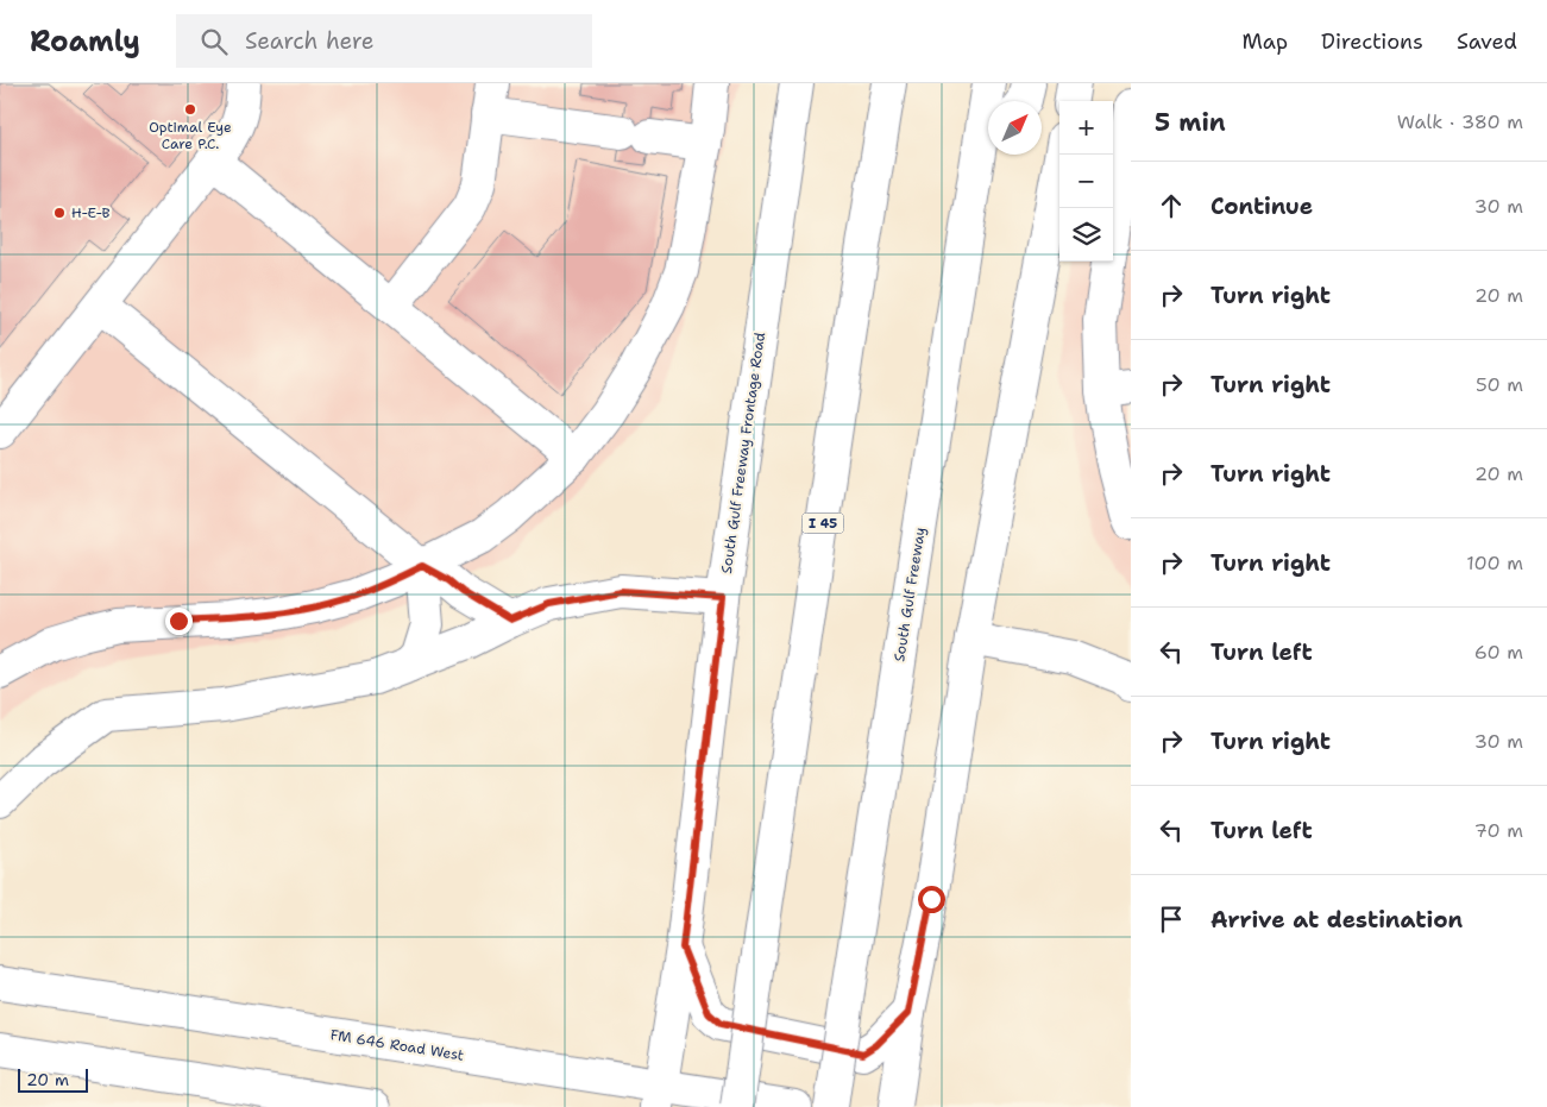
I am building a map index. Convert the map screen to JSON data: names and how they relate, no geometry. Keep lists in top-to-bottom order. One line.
{"streets":{"main road":["South Gulf Freeway Frontage Road","I 45","South Gulf Freeway","FM 646 Road West"]},"crossings":[["South Gulf Freeway Frontage Road","FM 646 Road West"]],"places":["Optimal Eye Care P.C.","H-E-B"],"scale_bar":"20 m","north":"top right","page":{"header":"Roamly","search":"Search here","nav":["Map","Directions","Saved"],"heading":["5 min","Walk · 380 m"],"map_buttons":["+","−"],"list":[["Continue","30 m"],["Turn right","20 m"],["Turn right","50 m"],["Turn right","20 m"],["Turn right","100 m"],["Turn left","60 m"],["Turn right","30 m"],["Turn left","70 m"],"Arrive at destination"],"scale":"20 m"}}
